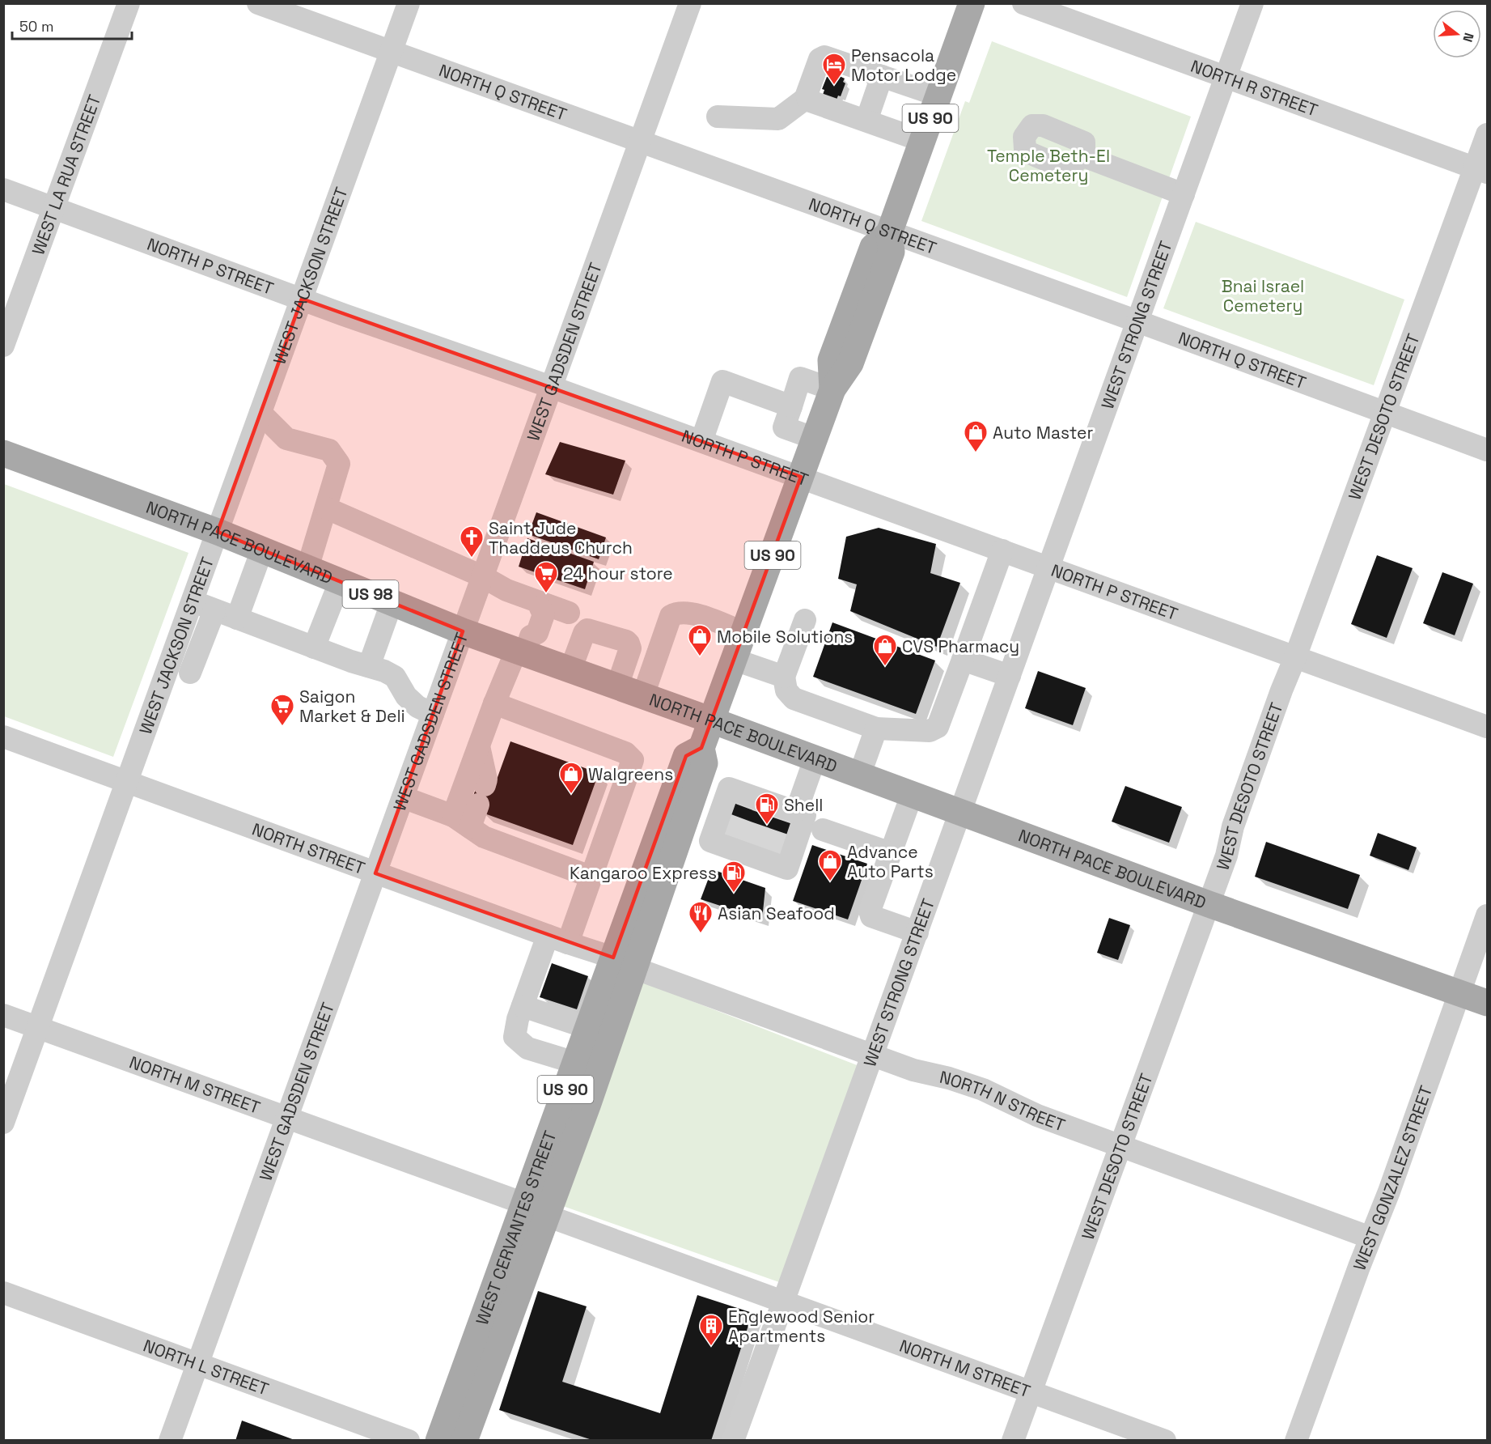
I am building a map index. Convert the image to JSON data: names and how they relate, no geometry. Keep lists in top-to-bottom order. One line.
{"streets":{"main road":["US 90","NORTH PACE BOULEVARD","US 98","WEST CERVANTES STREET"],"street":["NORTH R STREET","NORTH Q STREET","WEST LA RUA STREET","NORTH P STREET","WEST JACKSON STREET","WEST STRONG STREET","WEST GADSDEN STREET","WEST DESOTO STREET","NORTH STREET","NORTH M STREET","NORTH N STREET","WEST GONZALEZ STREET","NORTH L STREET"]},"crossings":[["NORTH R STREET","WEST STRONG STREET"],["NORTH R STREET","WEST DESOTO STREET"],["NORTH Q STREET","WEST JACKSON STREET"],["NORTH Q STREET","WEST STRONG STREET"],["NORTH Q STREET","WEST GADSDEN STREET"],["NORTH Q STREET","WEST DESOTO STREET"],["NORTH Q STREET","WEST CERVANTES STREET"],["WEST LA RUA STREET","NORTH P STREET"],["NORTH P STREET","WEST JACKSON STREET"],["NORTH P STREET","WEST STRONG STREET"],["NORTH P STREET","WEST GADSDEN STREET"],["NORTH P STREET","WEST DESOTO STREET"],["NORTH P STREET","WEST CERVANTES STREET"],["WEST JACKSON STREET","NORTH PACE BOULEVARD"],["WEST JACKSON STREET","NORTH STREET"],["WEST JACKSON STREET","NORTH M STREET"],["WEST STRONG STREET","NORTH PACE BOULEVARD"],["WEST STRONG STREET","NORTH M STREET"],["WEST STRONG STREET","NORTH N STREET"],["WEST GADSDEN STREET","NORTH PACE BOULEVARD"],["WEST GADSDEN STREET","NORTH STREET"],["WEST GADSDEN STREET","NORTH M STREET"],["WEST GADSDEN STREET","NORTH L STREET"],["WEST DESOTO STREET","NORTH PACE BOULEVARD"],["WEST DESOTO STREET","NORTH M STREET"],["WEST DESOTO STREET","NORTH N STREET"],["NORTH PACE BOULEVARD","WEST GONZALEZ STREET"],["NORTH PACE BOULEVARD","WEST CERVANTES STREET"],["NORTH STREET","NORTH N STREET"],["NORTH STREET","WEST CERVANTES STREET"],["NORTH M STREET","WEST CERVANTES STREET"],["NORTH N STREET","WEST GONZALEZ STREET"],["NORTH N STREET","WEST CERVANTES STREET"]],"parks":["Temple Beth-El Cemetery","Bnai Israel Cemetery"],"places":{"hotel":["Pensacola Motor Lodge"],"shop":["Auto Master","Mobile Solutions","CVS Pharmacy","Walgreens","Advance Auto Parts"],"church":["Saint Jude Thaddeus Church"],"supermarket":["24 hour store","Saigon Market & Deli"],"fuel station":["Shell","Kangaroo Express"],"restaurant":["Asian Seafood"],"building":["Englewood Senior Apartments"]},"scale_bar":"50 m","north":"right"}
